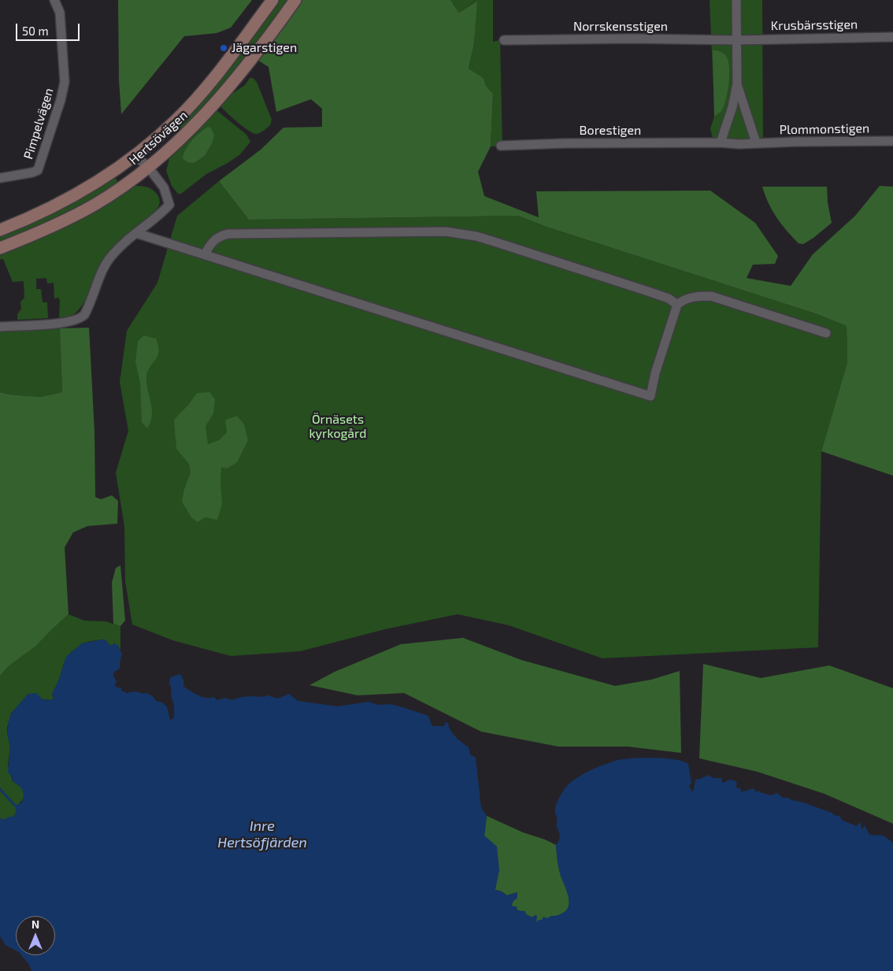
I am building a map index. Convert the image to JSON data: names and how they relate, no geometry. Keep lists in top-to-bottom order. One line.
{"streets":{"main road":["Hertsövägen"],"street":["Krusbärsstigen","Norrskensstigen","Pimpelvägen","Plommonstigen","Borestigen"]},"crossings":[["Krusbärsstigen","Norrskensstigen"],["Plommonstigen","Borestigen"]],"water":["Inre Hertsöfjärden"],"parks":["Örnäsets kyrkogård"],"places":["Jägarstigen"],"scale_bar":"50 m","north":"top"}
